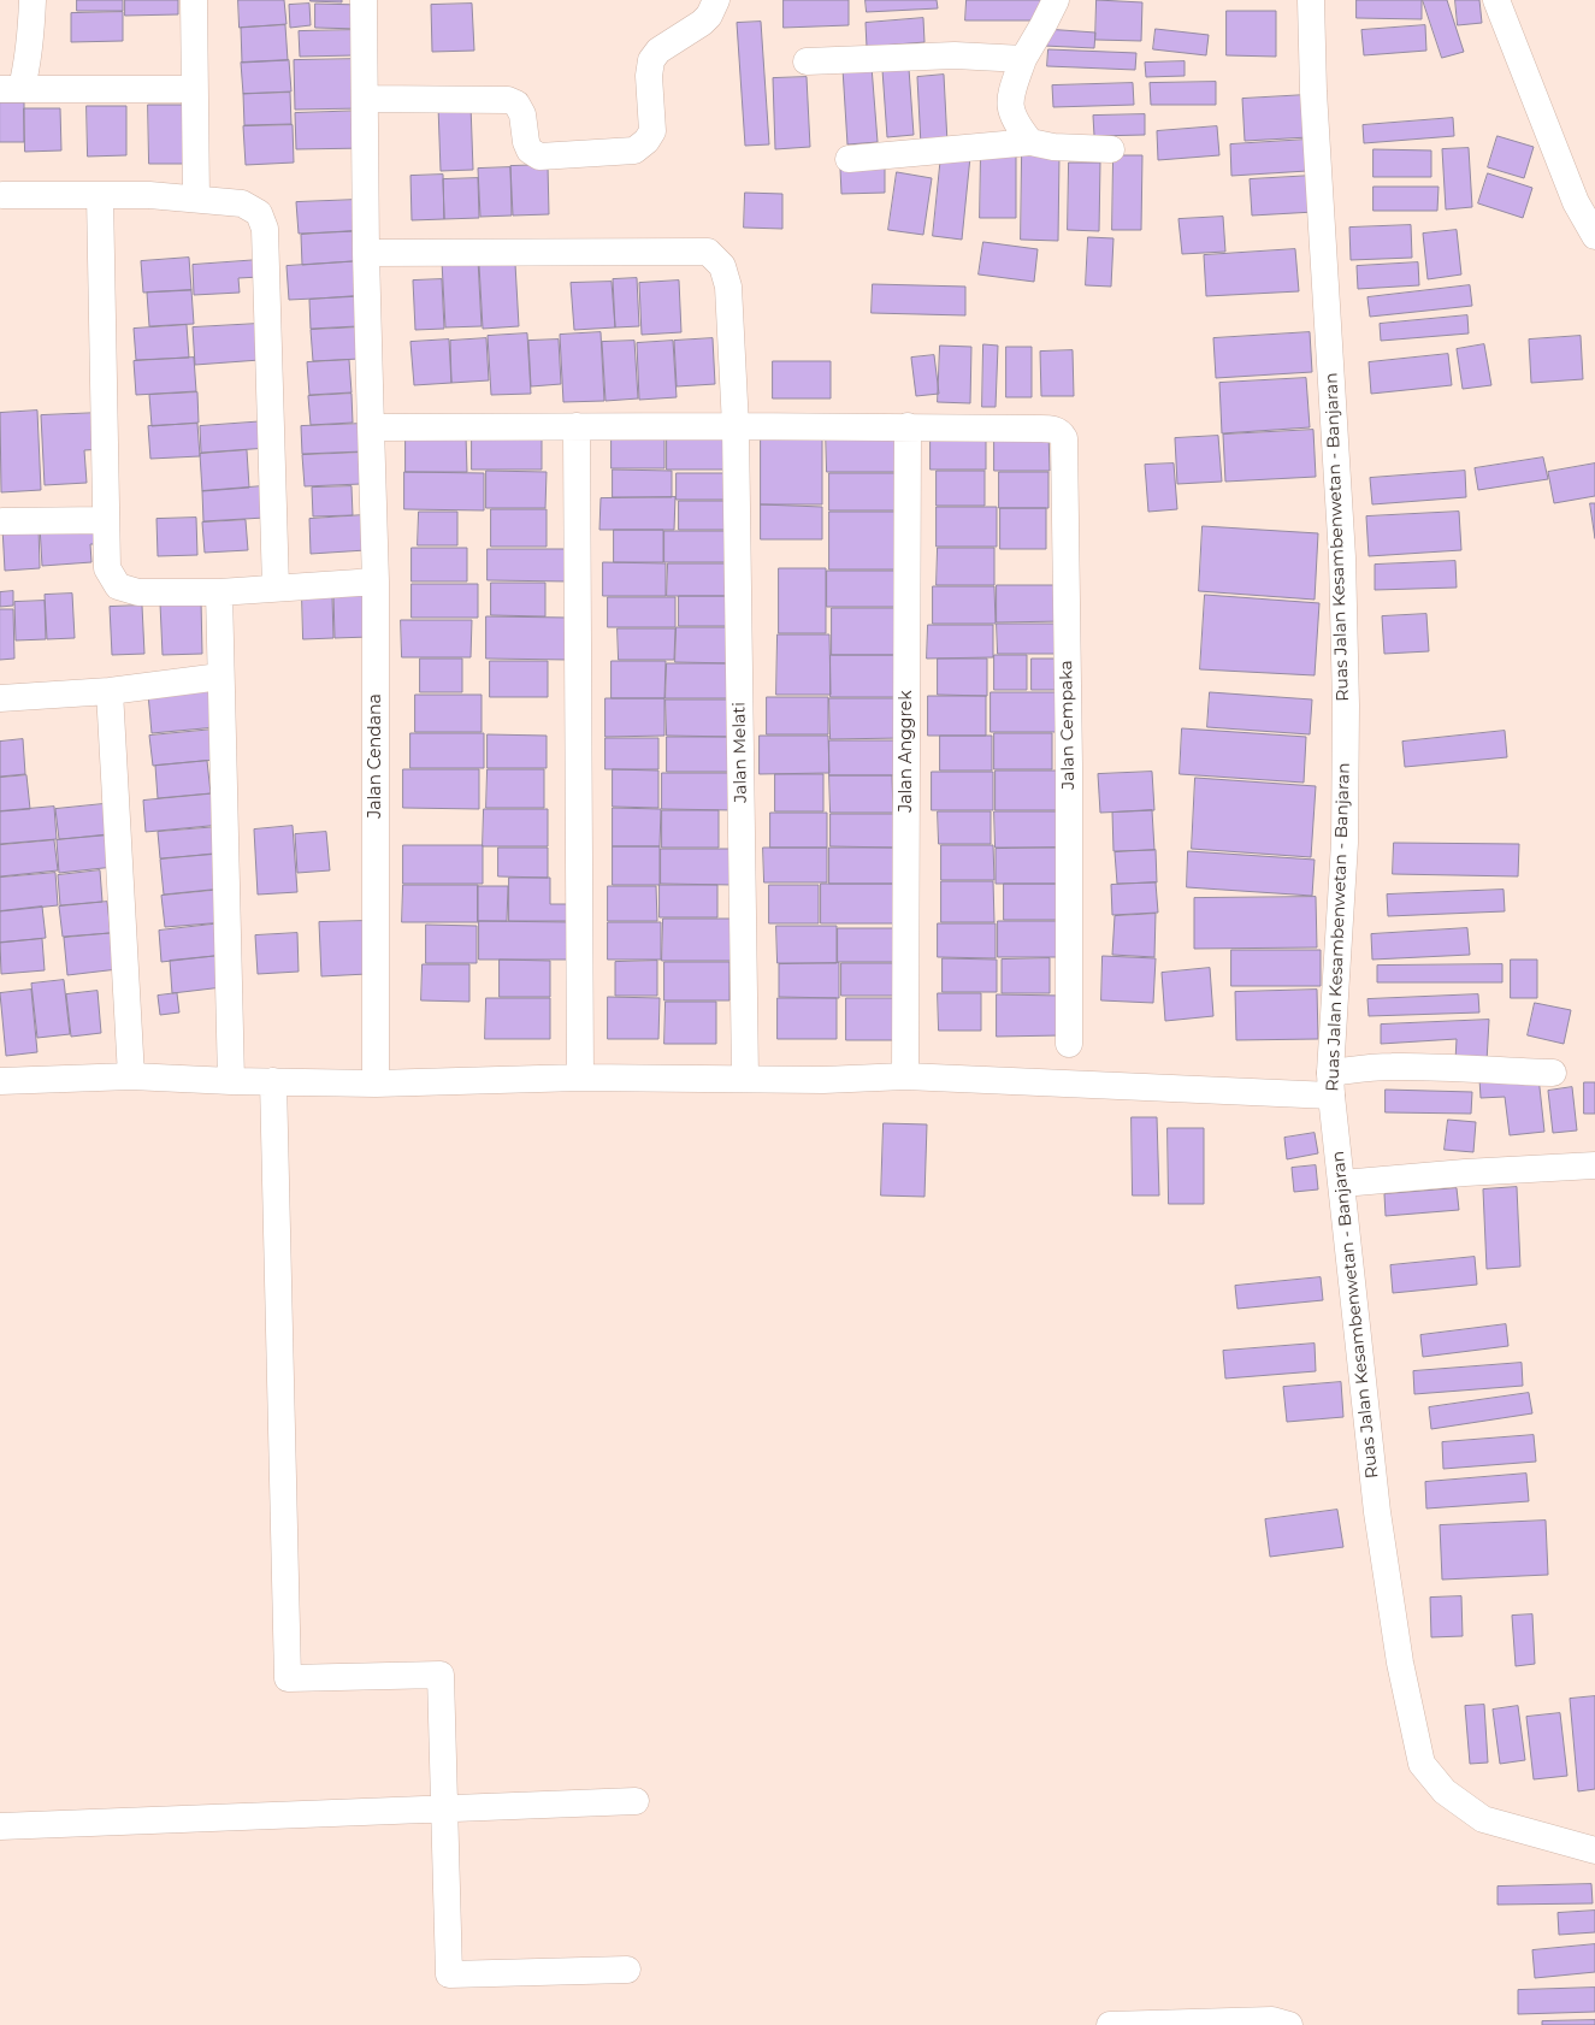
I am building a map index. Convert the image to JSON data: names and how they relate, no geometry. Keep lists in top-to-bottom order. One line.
{"streets":{"street":["Ruas Jalan Kesambenwetan - Banjaran","Jalan Cempaka","Jalan Anggrek","Jalan Melati","Jalan Cendana"]},"crossings":[["Jalan Cempaka","Jalan Anggrek"],["Jalan Cempaka","Jalan Melati"],["Jalan Cempaka","Jalan Cendana"],["Jalan Melati","Jalan Cendana"]]}
